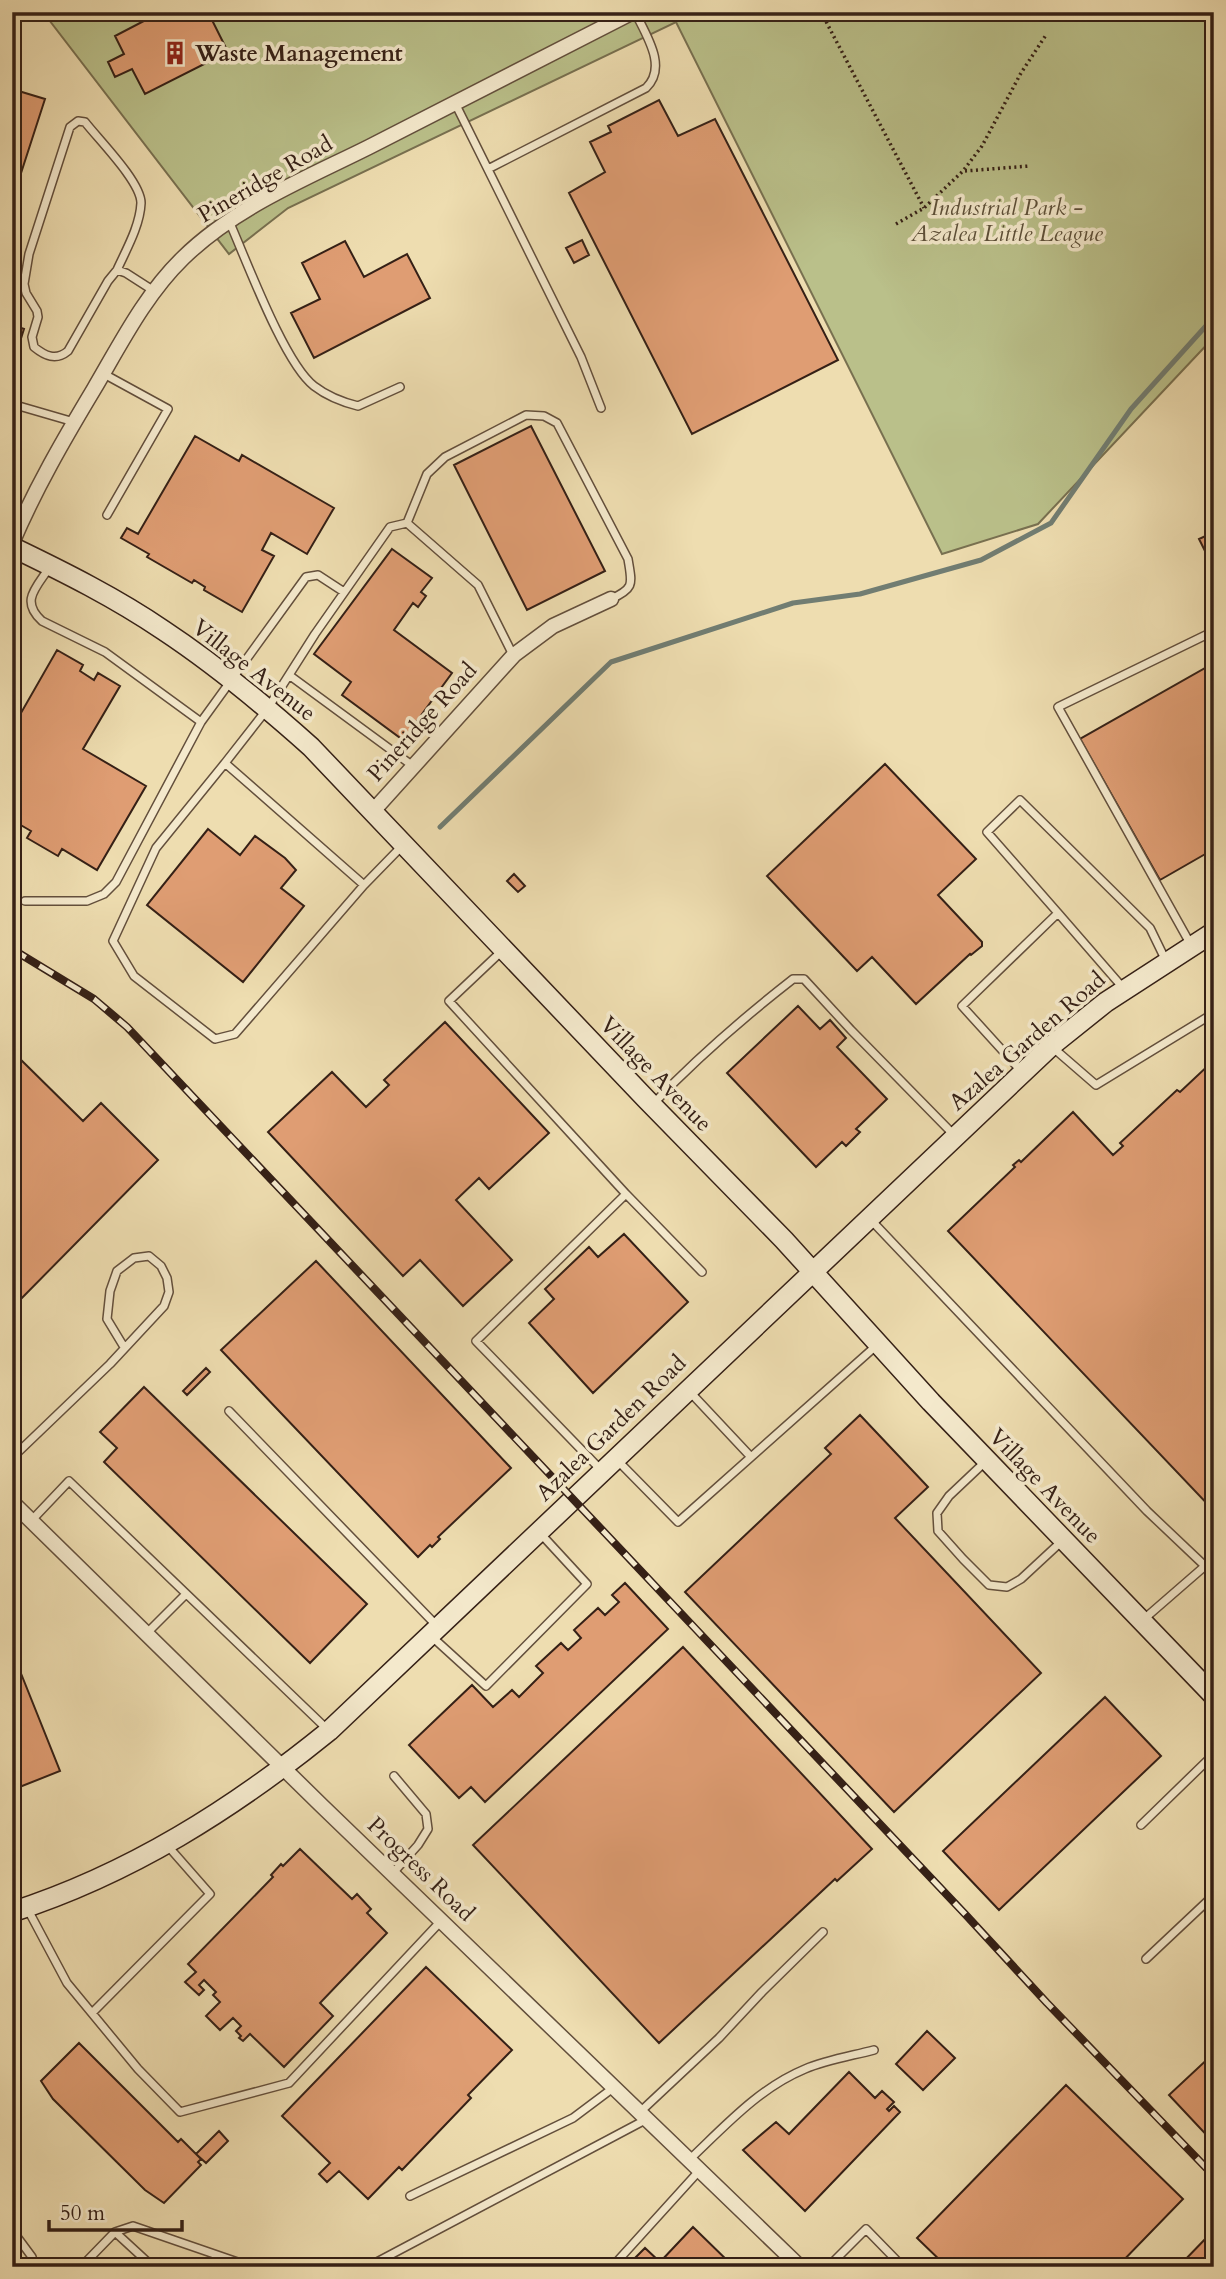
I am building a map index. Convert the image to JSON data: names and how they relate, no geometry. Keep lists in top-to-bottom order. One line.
{"streets":{"street":["Pineridge Road","Village Avenue","Azalea Garden Road","Progress Road"]},"crossings":[["Pineridge Road","Village Avenue"],["Village Avenue","Azalea Garden Road"],["Azalea Garden Road","Progress Road"]],"parks":["Industrial Park - Azalea Little League"],"places":{"building":["Waste Management"]},"scale_bar":"50 m"}
